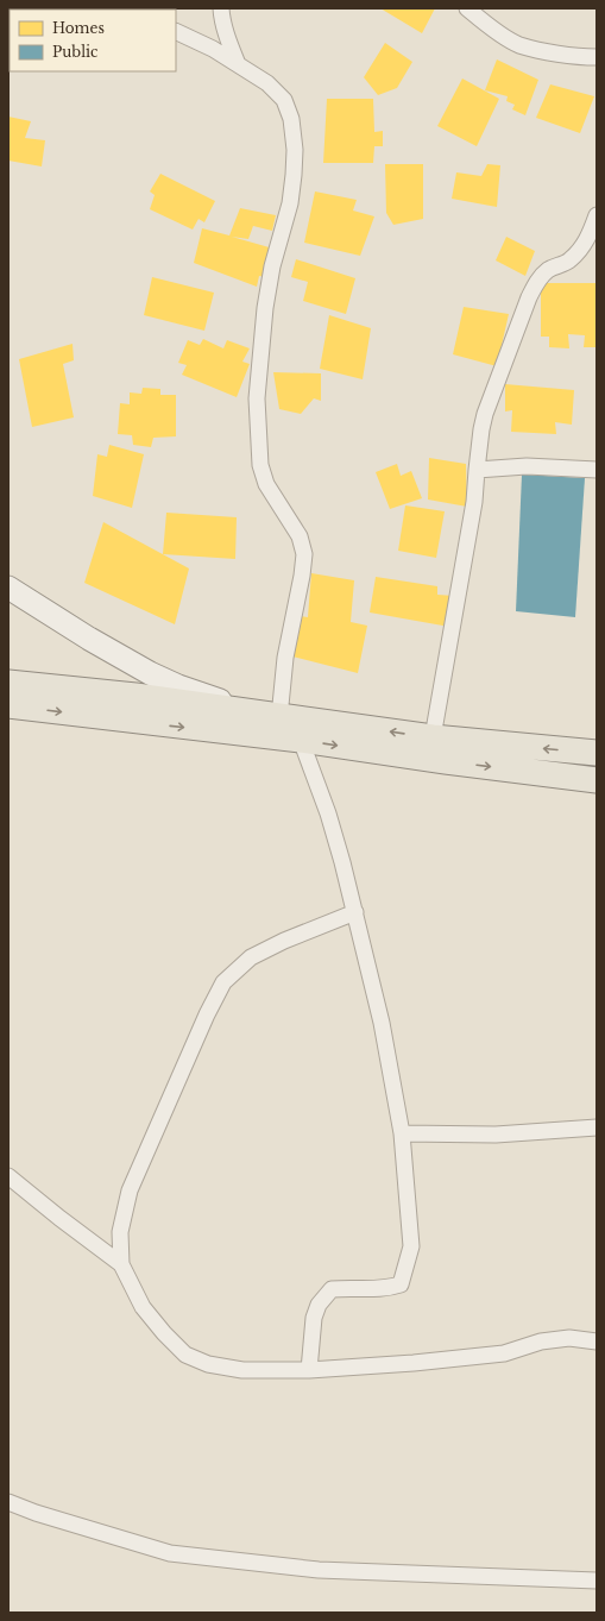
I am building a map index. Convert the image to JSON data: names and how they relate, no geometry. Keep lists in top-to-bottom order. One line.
{"legend":["Homes","Public"]}
